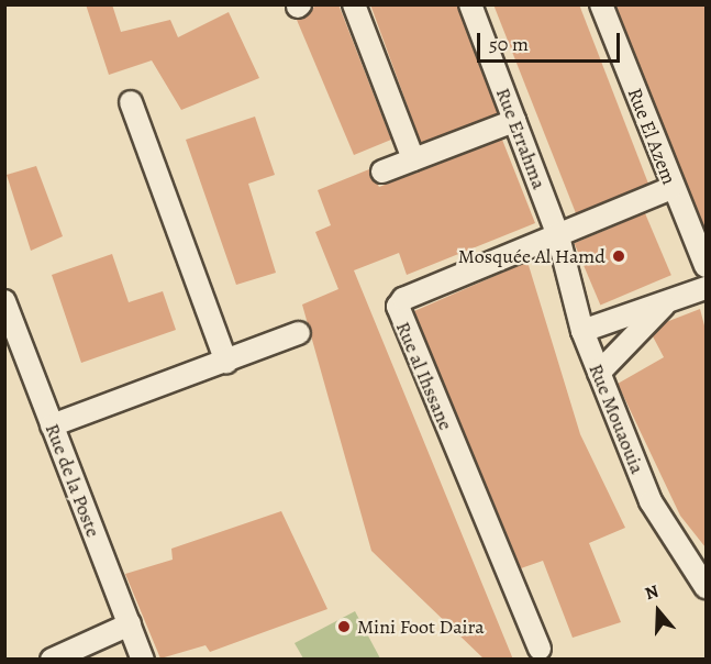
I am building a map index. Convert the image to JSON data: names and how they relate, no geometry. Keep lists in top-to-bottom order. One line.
{"streets":{"street":["Rue El Azem","Rue Errahma","Rue al Ihssane","Rue Mouaouia","Rue de la Poste"]},"crossings":[["Rue El Azem","Rue al Ihssane"],["Rue Errahma","Rue al Ihssane"],["Rue Errahma","Rue Mouaouia"],["Rue al Ihssane","Rue Mouaouia"]],"places":["Mosquée Al Hamd","Mini Foot Daira"],"scale_bar":"50 m","north":"top"}
